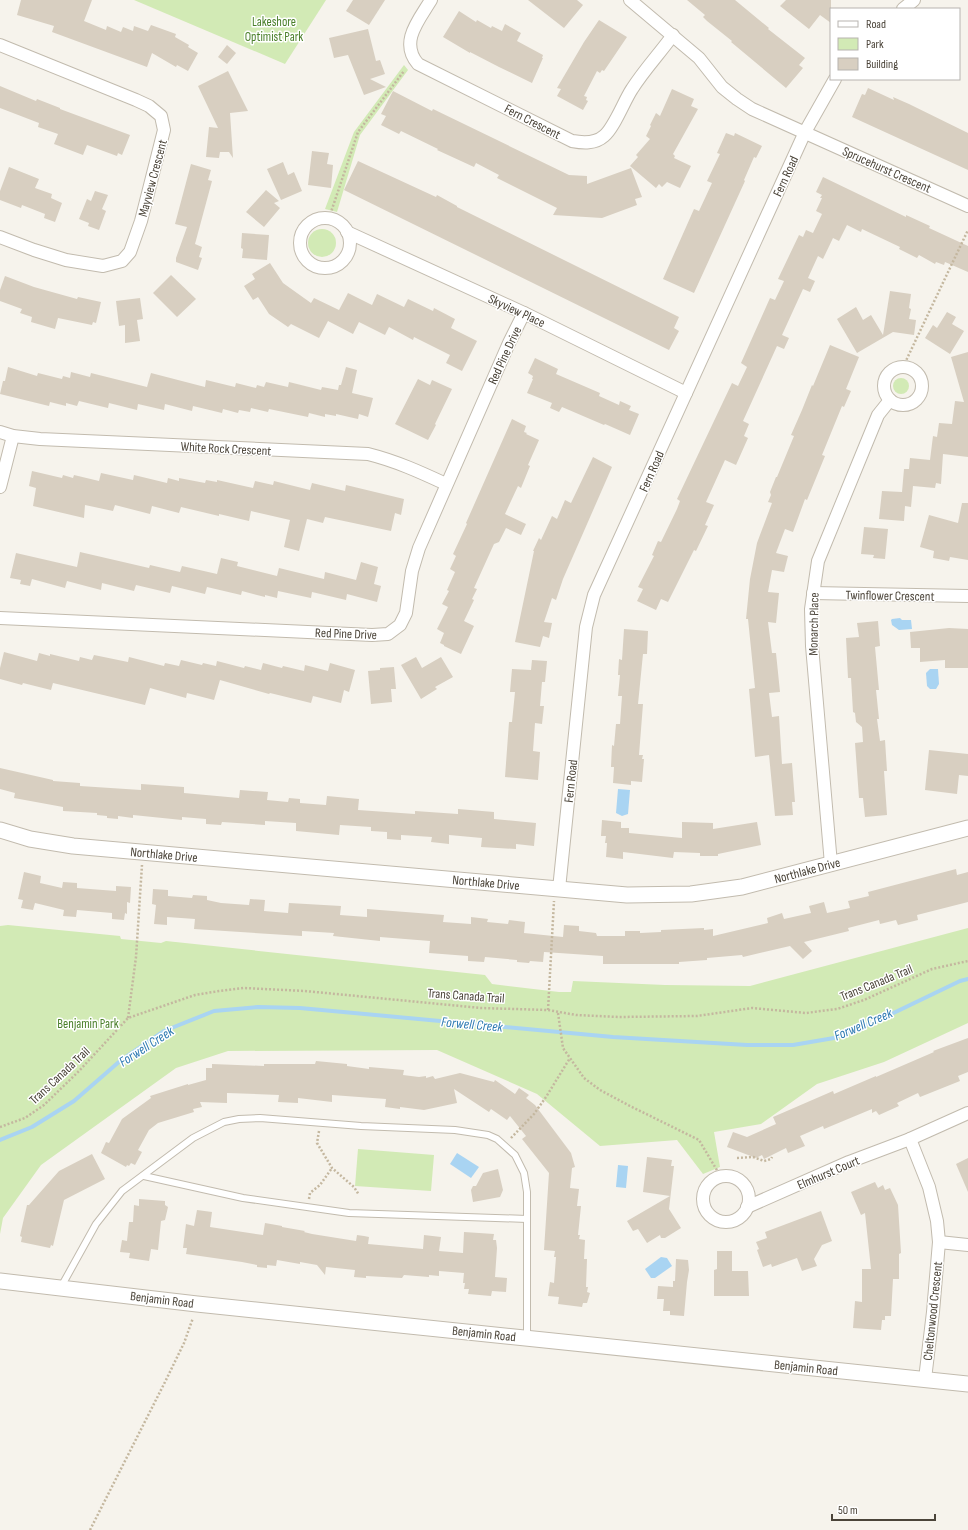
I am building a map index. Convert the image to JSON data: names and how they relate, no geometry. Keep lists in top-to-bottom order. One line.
{"streets":{"street":["Fern Crescent","Sprucehurst Crescent","Fern Road","Mayview Crescent","Skyview Place","Red Pine Drive","White Rock Crescent","Twinflower Crescent","Monarch Place","Northlake Drive","Elmhurst Court","Benjamin Road","Cheltonwood Crescent"],"path":["Trans Canada Trail"]},"crossings":[["Sprucehurst Crescent","Fern Road"],["Fern Road","Skyview Place"],["Fern Road","Northlake Drive"],["Skyview Place","Red Pine Drive"],["Red Pine Drive","White Rock Crescent"],["Twinflower Crescent","Monarch Place"],["Monarch Place","Northlake Drive"],["Elmhurst Court","Cheltonwood Crescent"],["Benjamin Road","Cheltonwood Crescent"]],"water":["Forwell Creek"],"parks":["Lakeshore Optimist Park","Benjamin Park"],"legend":["Road","Park","Building"],"scale_bar":"50 m"}
